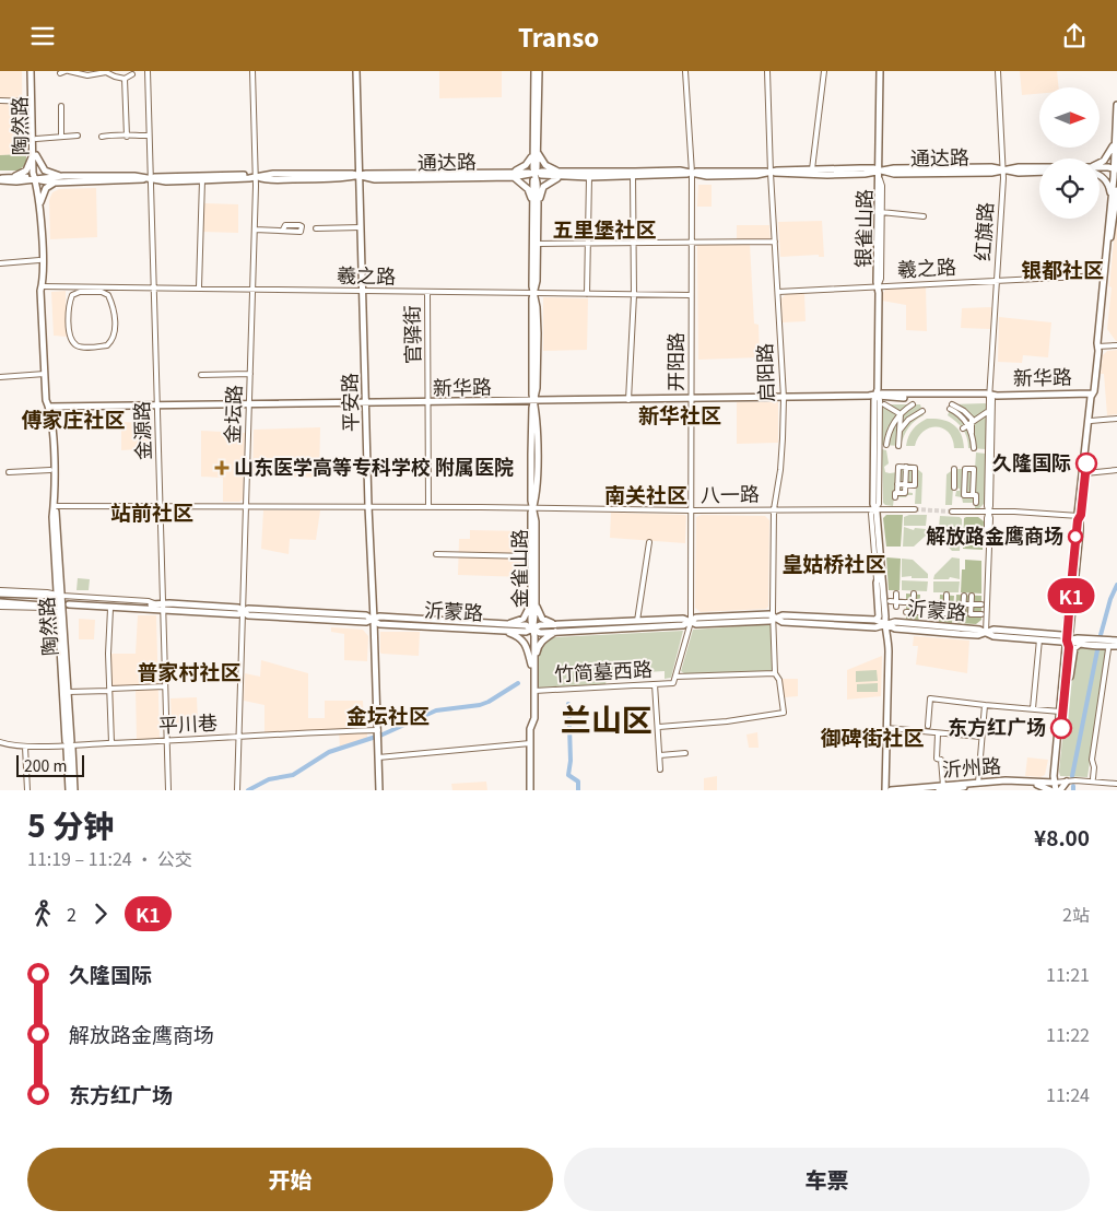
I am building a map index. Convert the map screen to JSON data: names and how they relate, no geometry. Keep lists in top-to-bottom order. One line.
{"streets":{"main road":["陶然路","通达路","银雀山路","新华路","平安路","金雀山路","沂蒙路","沂州路"],"street":["红旗路","羲之路","官驿街","开阳路","启阳路","金坛路","金源路","八一路","竹简墓西路","平川巷"]},"crossings":[["陶然路","通达路"],["陶然路","羲之路"],["陶然路","新华路"],["陶然路","八一路"],["陶然路","沂蒙路"],["陶然路","平川巷"],["通达路","银雀山路"],["通达路","红旗路"],["通达路","开阳路"],["通达路","启阳路"],["通达路","平安路"],["通达路","金坛路"],["通达路","金源路"],["通达路","金雀山路"],["银雀山路","羲之路"],["银雀山路","新华路"],["银雀山路","八一路"],["银雀山路","沂蒙路"],["红旗路","羲之路"],["红旗路","新华路"],["红旗路","沂蒙路"],["羲之路","官驿街"],["羲之路","开阳路"],["羲之路","启阳路"],["羲之路","平安路"],["羲之路","金坛路"],["羲之路","金源路"],["羲之路","金雀山路"],["官驿街","新华路"],["官驿街","八一路"],["开阳路","新华路"],["开阳路","八一路"],["开阳路","沂蒙路"],["开阳路","竹简墓西路"],["启阳路","新华路"],["启阳路","八一路"],["启阳路","沂蒙路"],["启阳路","竹简墓西路"],["新华路","平安路"],["新华路","金坛路"],["新华路","金源路"],["新华路","金雀山路"],["平安路","八一路"],["平安路","沂蒙路"],["平安路","平川巷"],["金坛路","八一路"],["金坛路","沂蒙路"],["金坛路","平川巷"],["金源路","八一路"],["金源路","沂蒙路"],["金源路","平川巷"],["八一路","金雀山路"],["金雀山路","沂蒙路"],["金雀山路","竹简墓西路"]],"districts":["五里堡社区","银都社区","新华社区","傅家庄社区","南关社区","站前社区","皇姑桥社区","普家村社区","金坛社区","兰山区","御碑街社区"],"places":{"other":["久隆国际","解放路金鹰商场","东方红广场"],"health":["山东医学高等专科学校 附属医院"]},"lines":["bus line K1"],"scale_bar":"200 m","north":"right","page":{"header":"Transo","on_map":"K1","scale":"200 m","heading":["5 分钟","11:19 – 11:24 · 公交","¥8.00"],"legs":["2","K1","2站"],"list":[{"name":"久隆国际","value":"11:21"},{"name":"解放路金鹰商场","value":"11:22"},{"name":"东方红广场","value":"11:24"}],"buttons":["开始","车票"]}}
